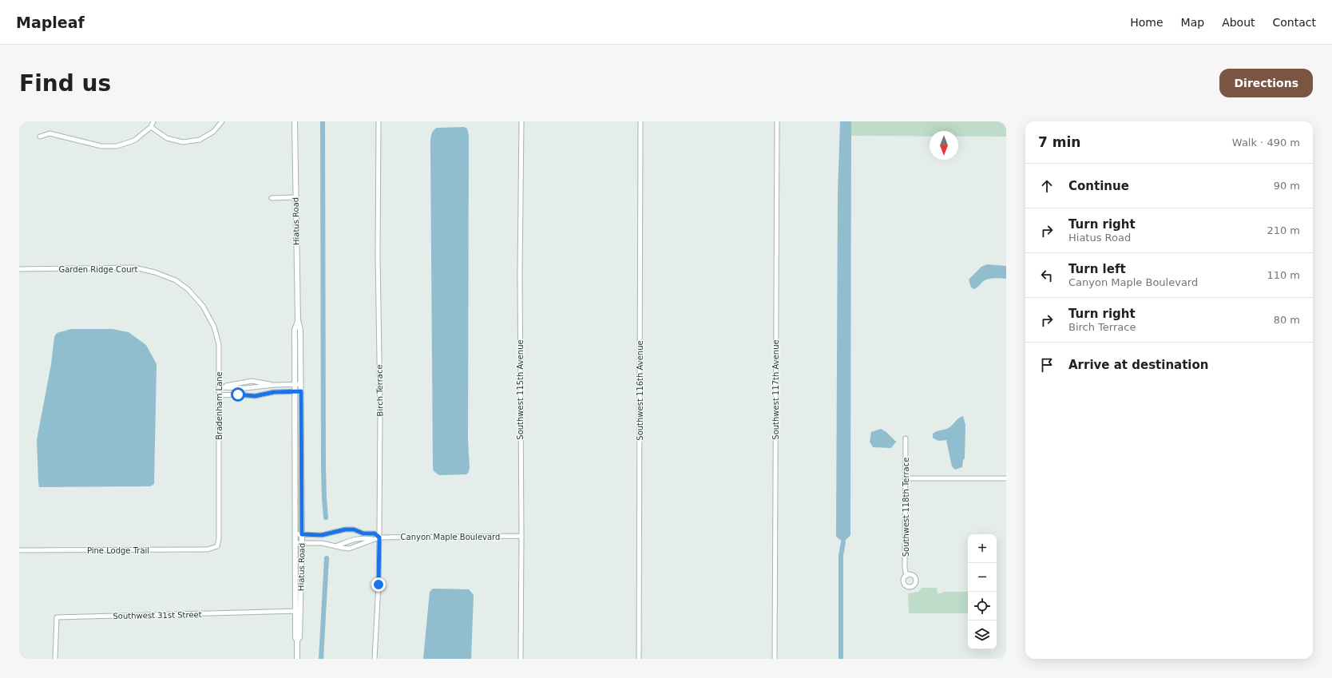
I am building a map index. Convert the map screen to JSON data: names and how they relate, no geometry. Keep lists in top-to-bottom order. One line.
{"streets":{"street":["Hiatus Road","Garden Ridge Court","Southwest 115th Avenue","Southwest 117th Avenue","Birch Terrace","Southwest 116th Avenue","Bradenham Lane","Southwest 118th Terrace","Canyon Maple Boulevard","Pine Lodge Trail","Southwest 31st Street"]},"crossings":[["Hiatus Road","Canyon Maple Boulevard"],["Hiatus Road","Southwest 31st Street"],["Garden Ridge Court","Bradenham Lane"],["Southwest 115th Avenue","Canyon Maple Boulevard"],["Birch Terrace","Canyon Maple Boulevard"],["Bradenham Lane","Pine Lodge Trail"]],"north":"bottom","page":{"header":"Mapleaf","nav":["Home","Map","About","Contact"],"buttons":"Directions","title":"Find us","heading":["7 min","Walk · 490 m"],"list":[["Continue","90 m"],["Turn right","Hiatus Road","210 m"],["Turn left","Canyon Maple Boulevard","110 m"],["Turn right","Birch Terrace","80 m"],"Arrive at destination"],"map_buttons":["+","−"]}}
